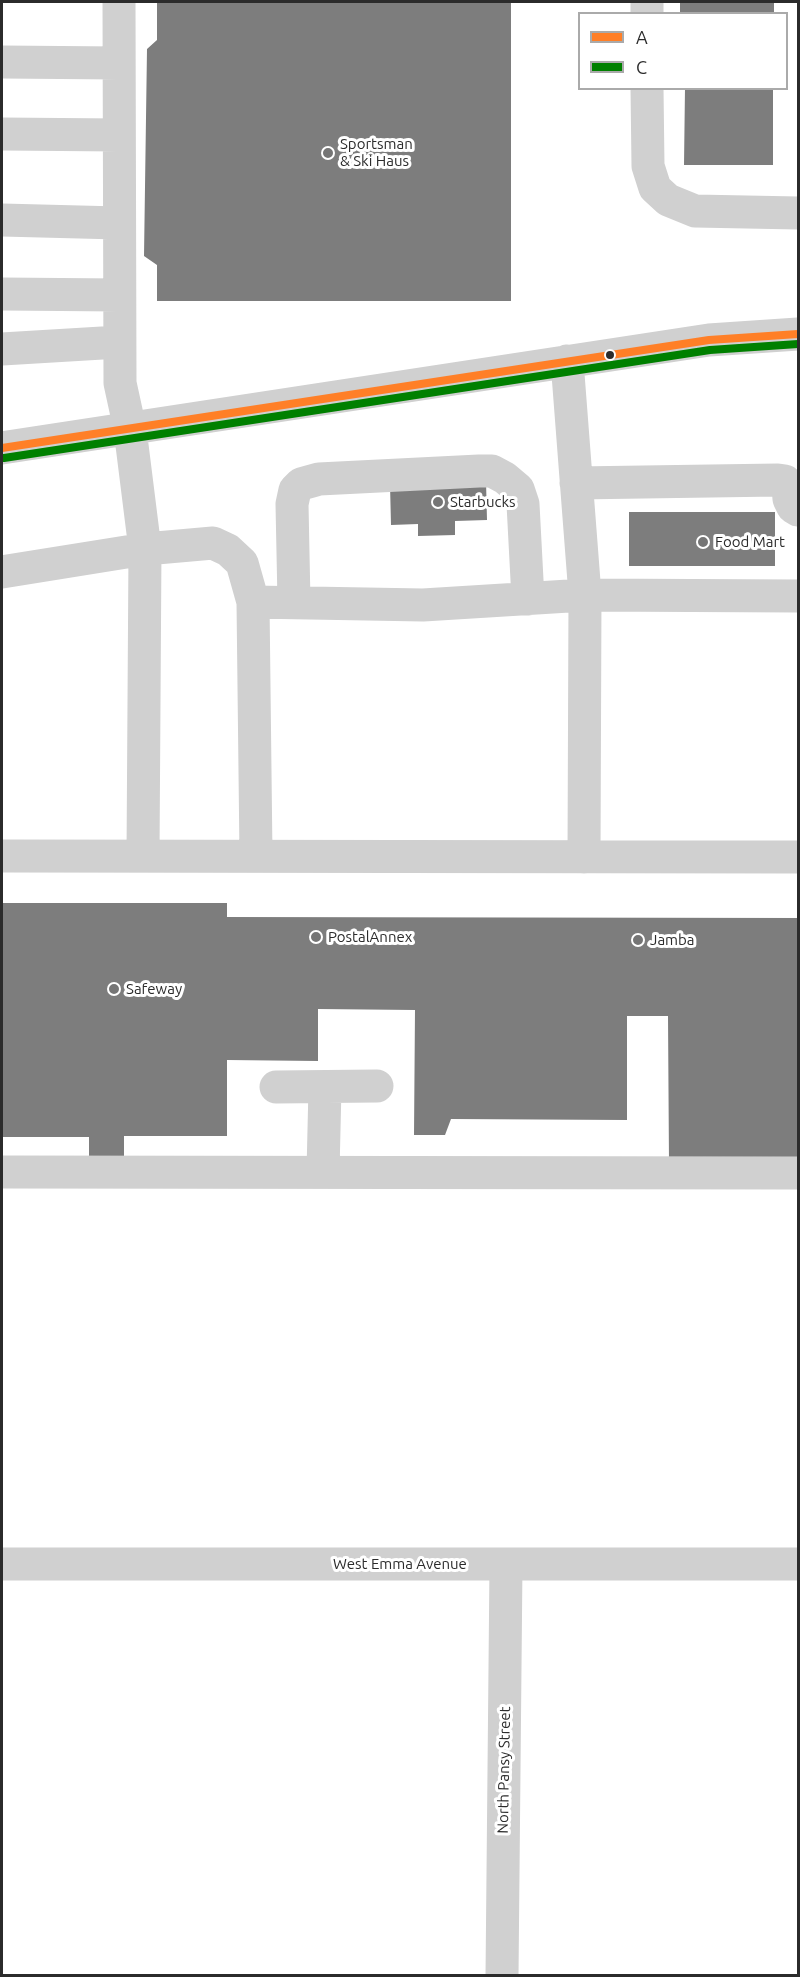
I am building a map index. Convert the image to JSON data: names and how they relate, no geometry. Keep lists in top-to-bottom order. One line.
{"streets":{"street":["West Emma Avenue","North Pansy Street"]},"crossings":[["West Emma Avenue","North Pansy Street"]],"places":["Sportsman & Ski Haus","Starbucks","Food Mart","PostalAnnex","Jamba","Safeway"],"lines":["transit line A","transit line C"],"legend":["A","C"]}
